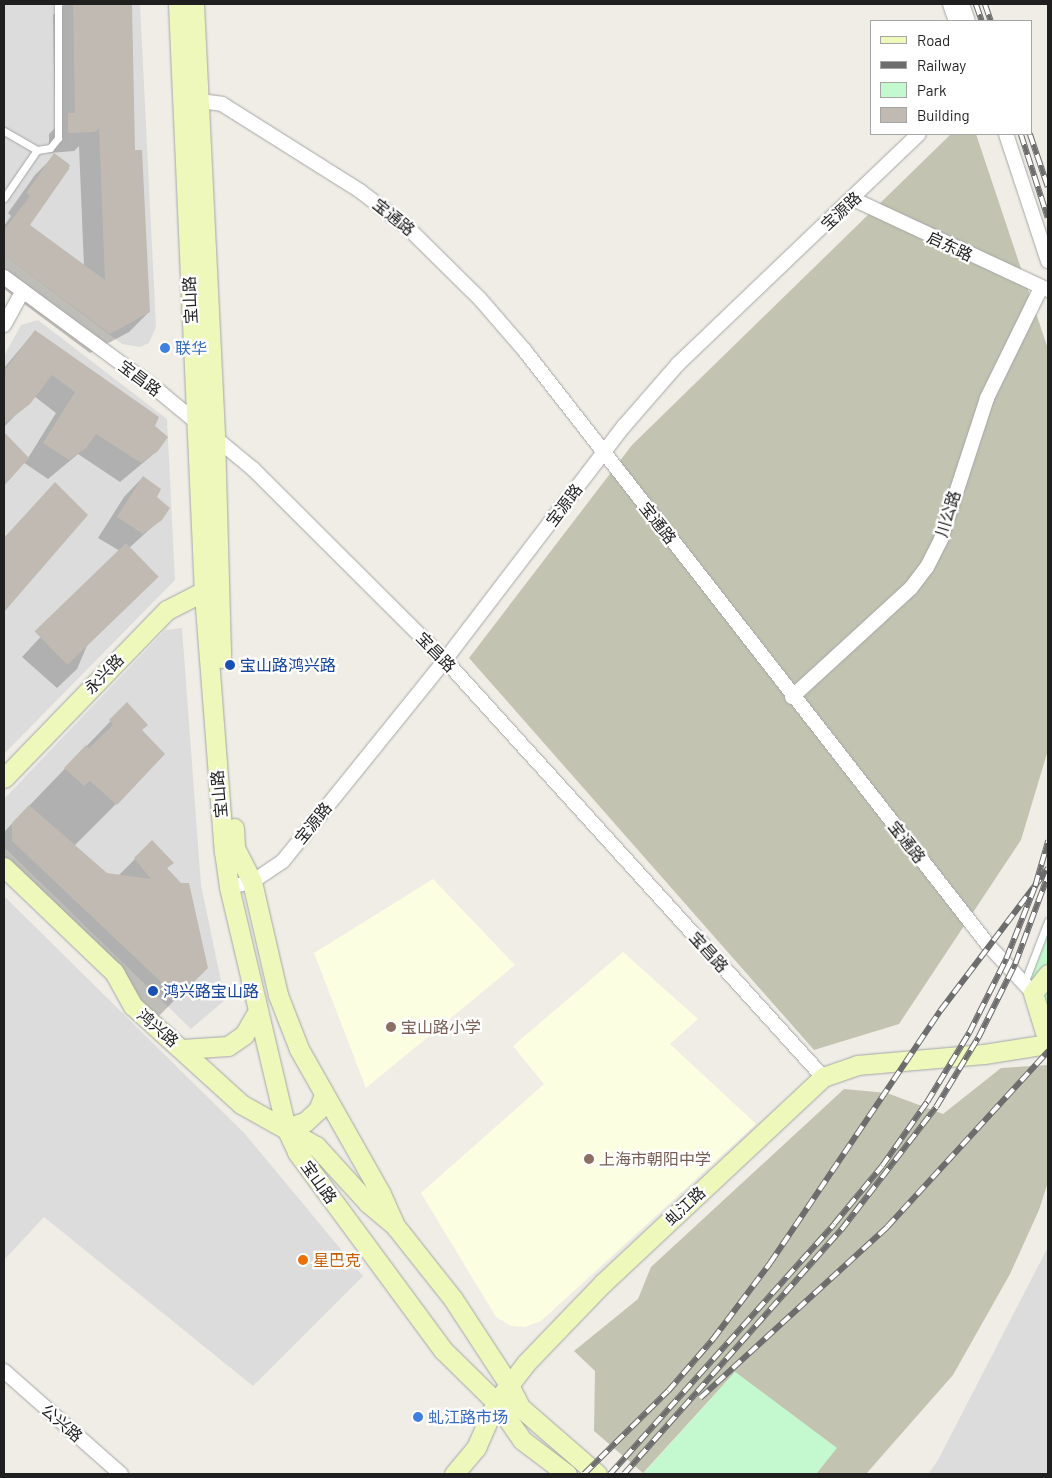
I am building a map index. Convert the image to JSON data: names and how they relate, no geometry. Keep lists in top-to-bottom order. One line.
{"streets":{"main road":["宝通路","宝山路","永兴路","鸿兴路","虬江路"],"street":["宝源路","启东路","宝昌路","川公路","公兴路"]},"crossings":[["宝源路","宝通路"],["宝源路","启东路"],["宝源路","宝山路"],["宝源路","宝昌路"],["宝通路","宝山路"],["宝通路","川公路"],["宝通路","虬江路"],["启东路","川公路"],["宝山路","宝昌路"],["宝山路","永兴路"],["宝山路","鸿兴路"],["宝山路","虬江路"],["宝昌路","虬江路"]],"places":["联华","宝山路鸿兴路","鸿兴路宝山路","宝山路小学","上海市朝阳中学","星巴克","虬江路市场"],"legend":["Road","Railway","Park","Building"]}
